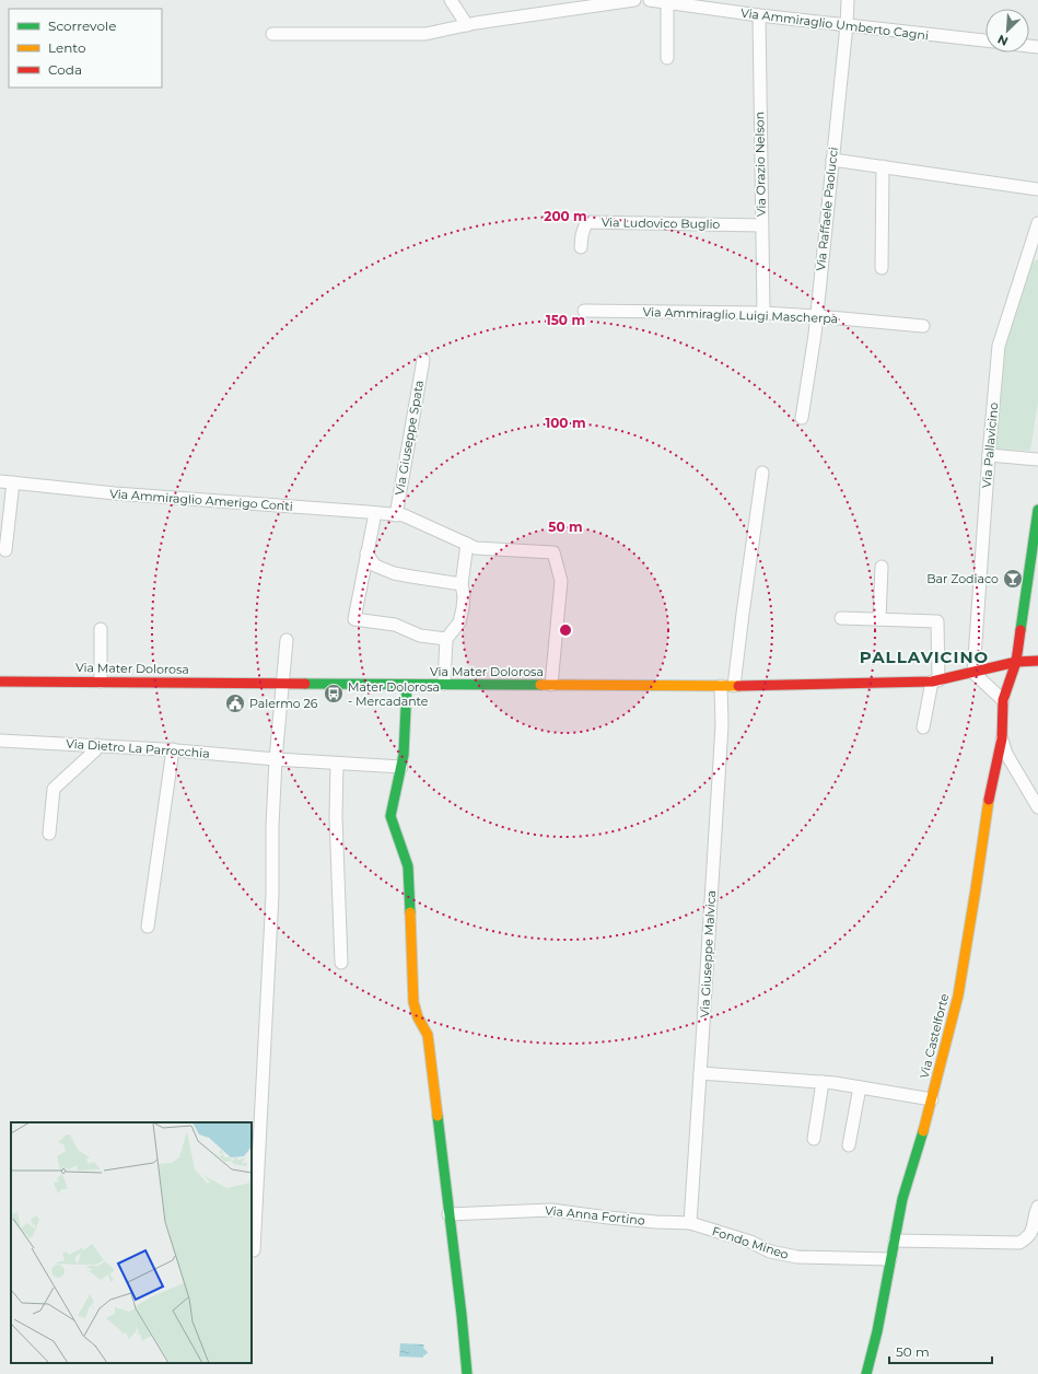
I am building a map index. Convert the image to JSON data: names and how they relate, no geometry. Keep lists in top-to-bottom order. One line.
{"streets":{"street":["Via Ammiraglio Umberto Cagni","Via Orazio Nelson","Via Raffaele Paolucci","Via Ludovico Buglio","Via Ammiraglio Luigi Mascherpa","Via Giuseppe Spata","Via Pallavicino","Via Ammiraglio Amerigo Conti","Via Mater Dolorosa","Via Dietro La Parrocchia","Via Giuseppe Malvica","Via Castelforte","Via Anna Fortino","Fondo Mineo"]},"crossings":[["Via Ammiraglio Umberto Cagni","Via Orazio Nelson"],["Via Ammiraglio Umberto Cagni","Via Raffaele Paolucci"],["Via Orazio Nelson","Via Ludovico Buglio"],["Via Orazio Nelson","Via Ammiraglio Luigi Mascherpa"],["Via Raffaele Paolucci","Via Ammiraglio Luigi Mascherpa"],["Via Giuseppe Spata","Via Ammiraglio Amerigo Conti"],["Via Pallavicino","Via Mater Dolorosa"],["Via Ammiraglio Amerigo Conti","Via Mater Dolorosa"],["Via Mater Dolorosa","Via Giuseppe Malvica"],["Via Mater Dolorosa","Via Castelforte"],["Via Giuseppe Malvica","Via Anna Fortino"],["Via Giuseppe Malvica","Fondo Mineo"],["Via Castelforte","Fondo Mineo"],["Via Anna Fortino","Fondo Mineo"]],"districts":["PALLAVICINO"],"places":{"bar":["Bar Zodiaco"],"bus stop":["Mater Dolorosa - Mercadante"],"public building":["Palermo 26"]},"legend":["Scorrevole","Lento","Coda"],"scale_bar":"50 m","north":"bottom left","rings":["200 m","150 m","100 m","50 m"]}
